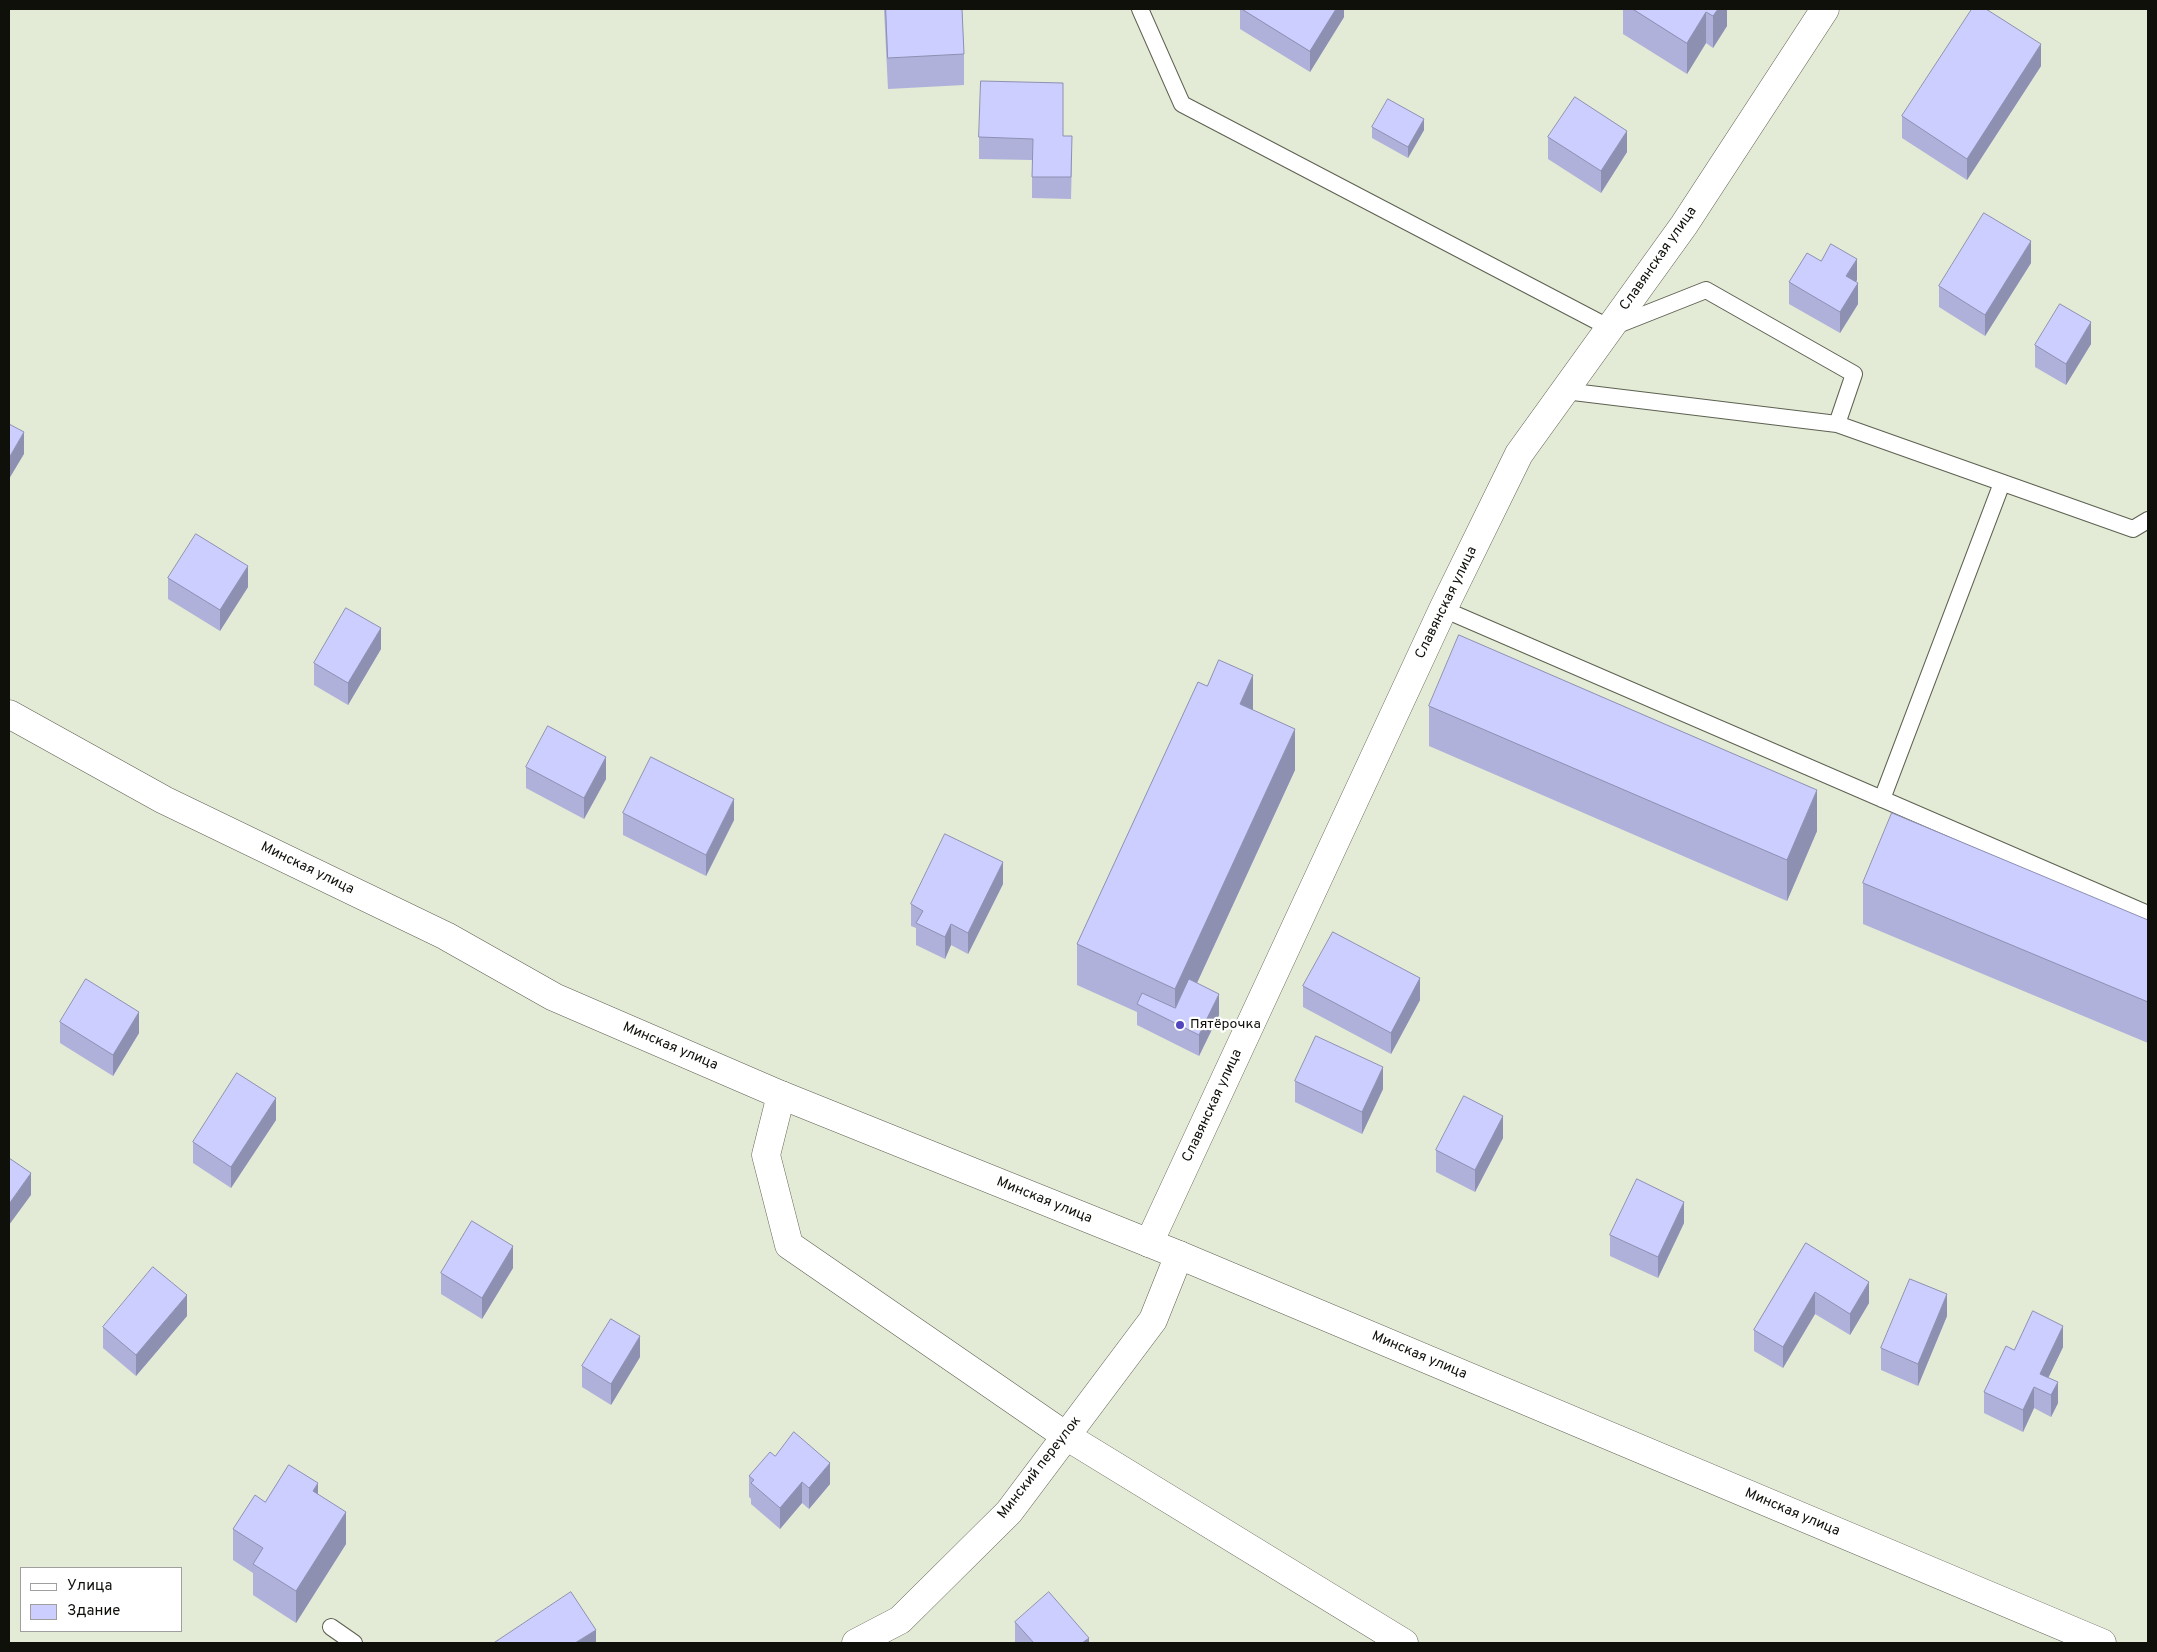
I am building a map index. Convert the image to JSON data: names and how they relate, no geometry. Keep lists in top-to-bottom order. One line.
{"streets":{"street":["Славянская улица","Минская улица","Минский переулок"]},"crossings":[["Славянская улица","Минская улица"],["Минская улица","Минский переулок"]],"places":["Пятёрочка"],"legend":["Улица","Здание"]}
